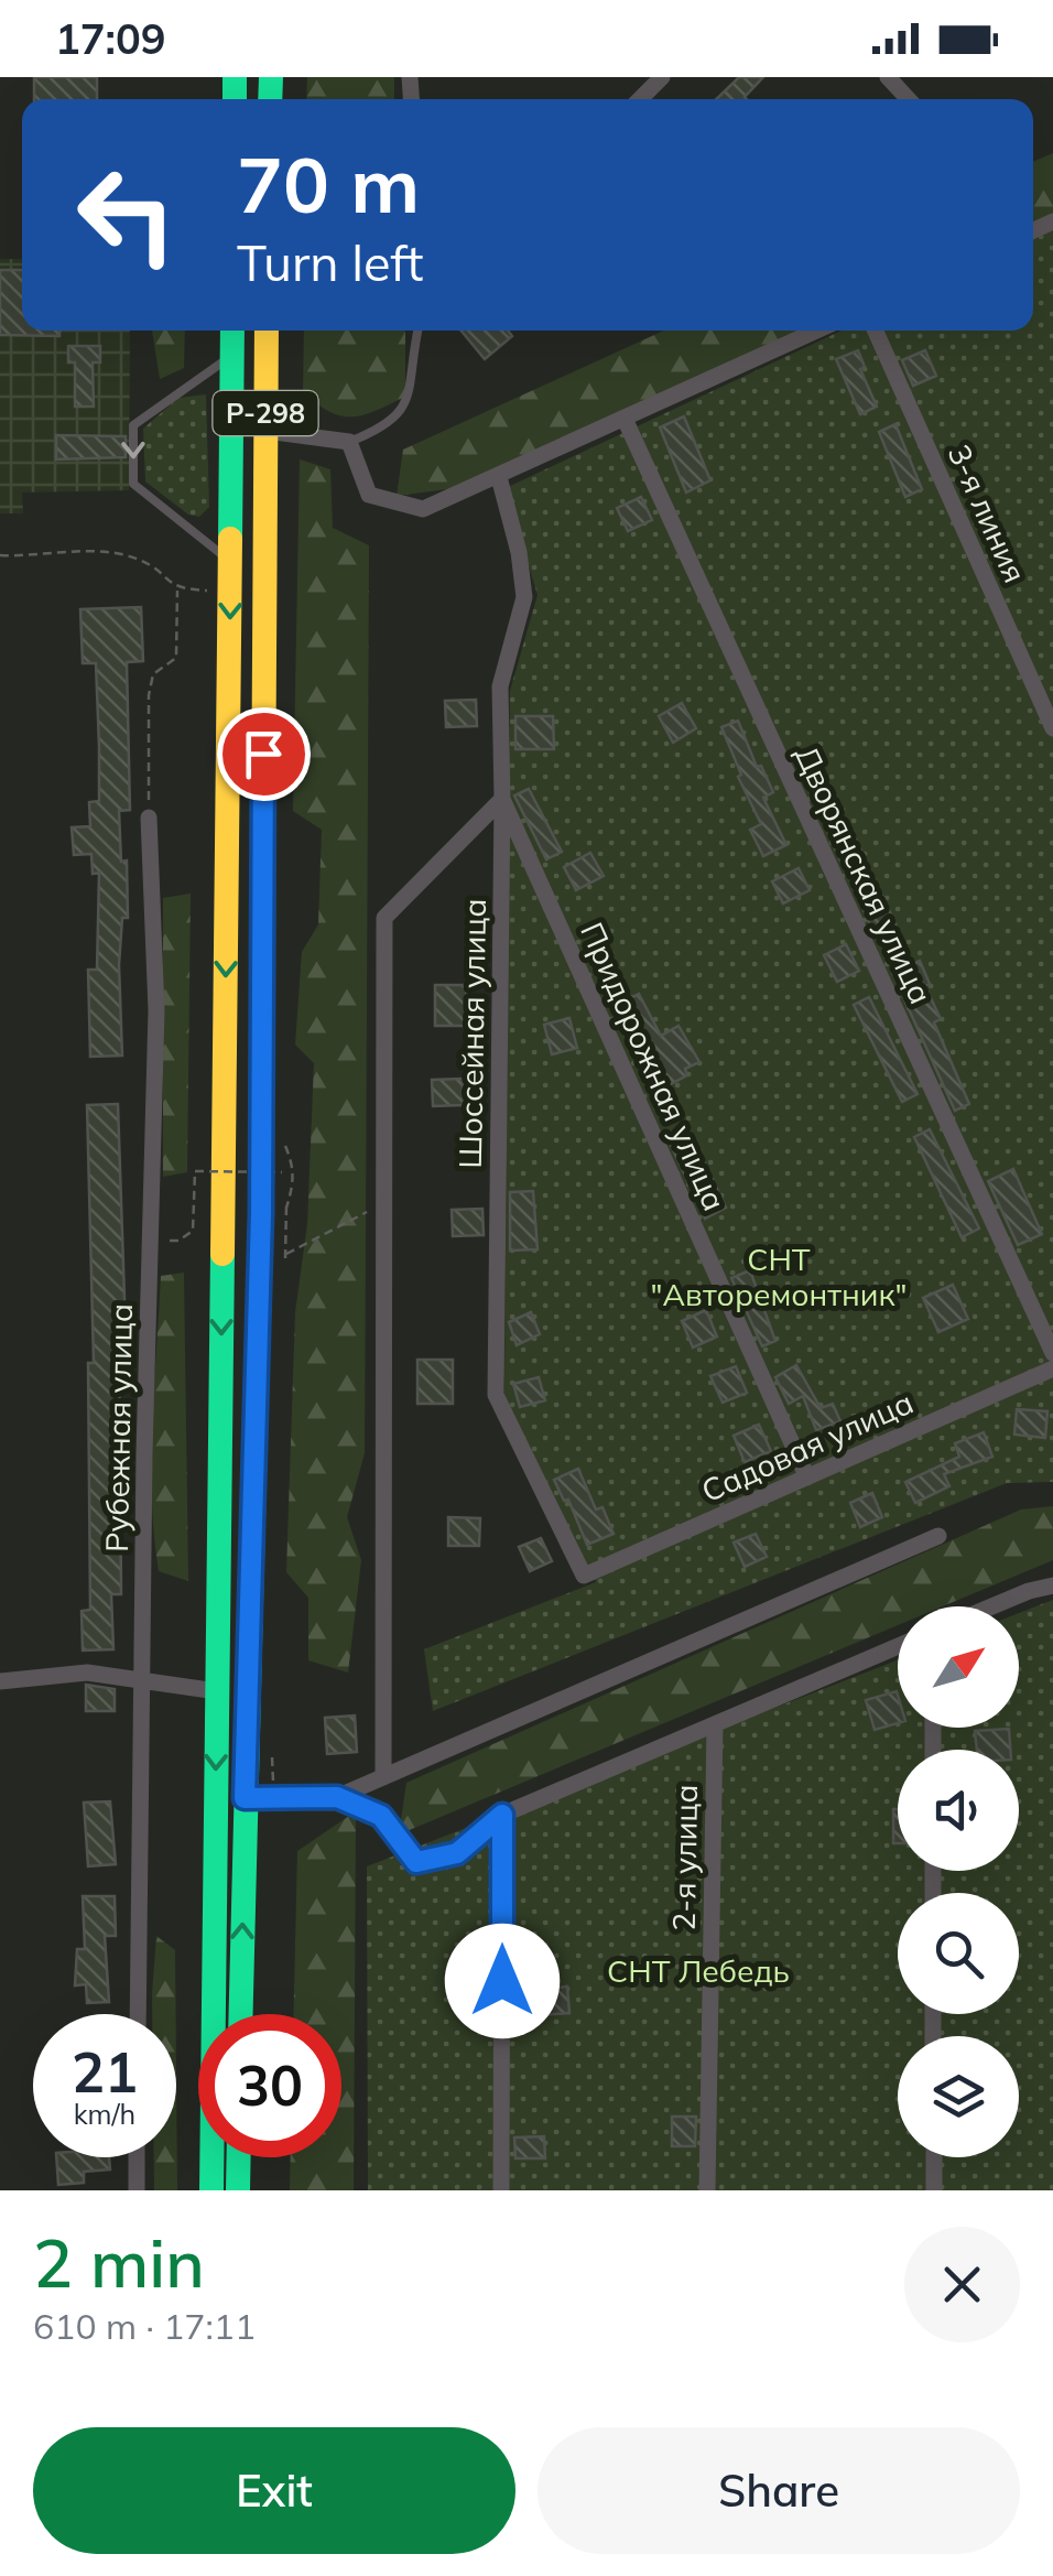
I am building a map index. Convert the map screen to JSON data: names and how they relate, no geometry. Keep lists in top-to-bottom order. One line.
{"streets":{"highway":["Р-298"],"street":["3-я линия","Дворянская улица","Шоссейная улица","Придорожная улица","Рубежная улица","Садовая улица","2-я улица"]},"crossings":[["Шоссейная улица","Придорожная улица"],["Шоссейная улица","Садовая улица"],["Придорожная улица","Садовая улица"]],"parks":["СНТ \"Авторемонтник\"","СНТ Лебедь"],"north":"top right","page":{"status":"17:09","turn":["70 m","Turn left"],"speed":"21 km/h","limit":"30","heading":["2 min","610 m · 17:11"],"buttons":["Exit","Share"]}}
